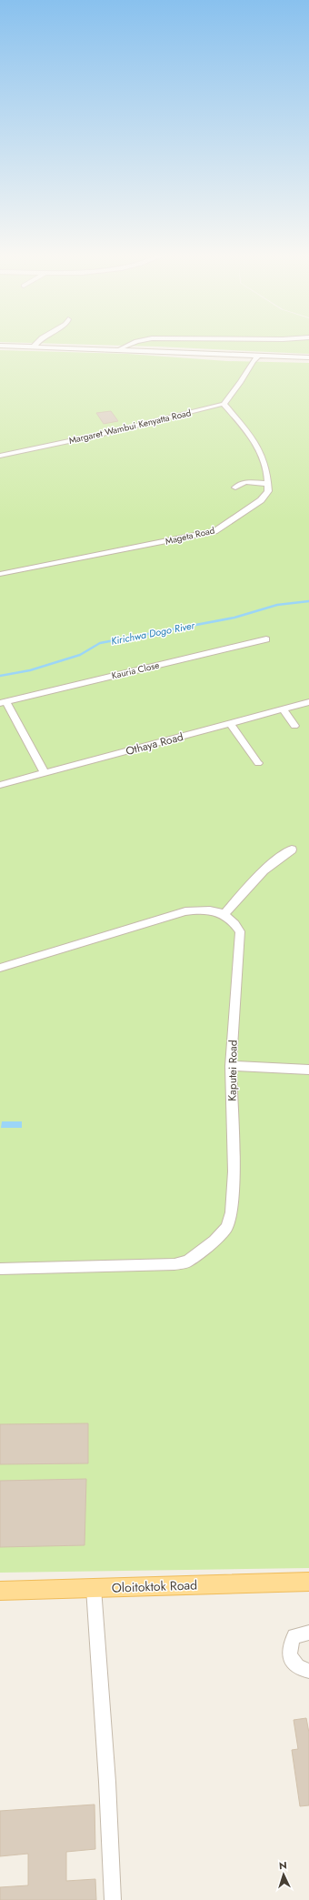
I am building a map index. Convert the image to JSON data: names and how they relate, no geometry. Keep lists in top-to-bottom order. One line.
{"streets":{"main road":["Oloitoktok Road"],"street":["Margaret Wambui Kenyatta Road","Mageta Road","Kauria Close","Othaya Road","Kaputei Road"]},"crossings":[["Kauria Close","Othaya Road"]],"water":["Kirichwa Dogo River"],"north":"top"}
